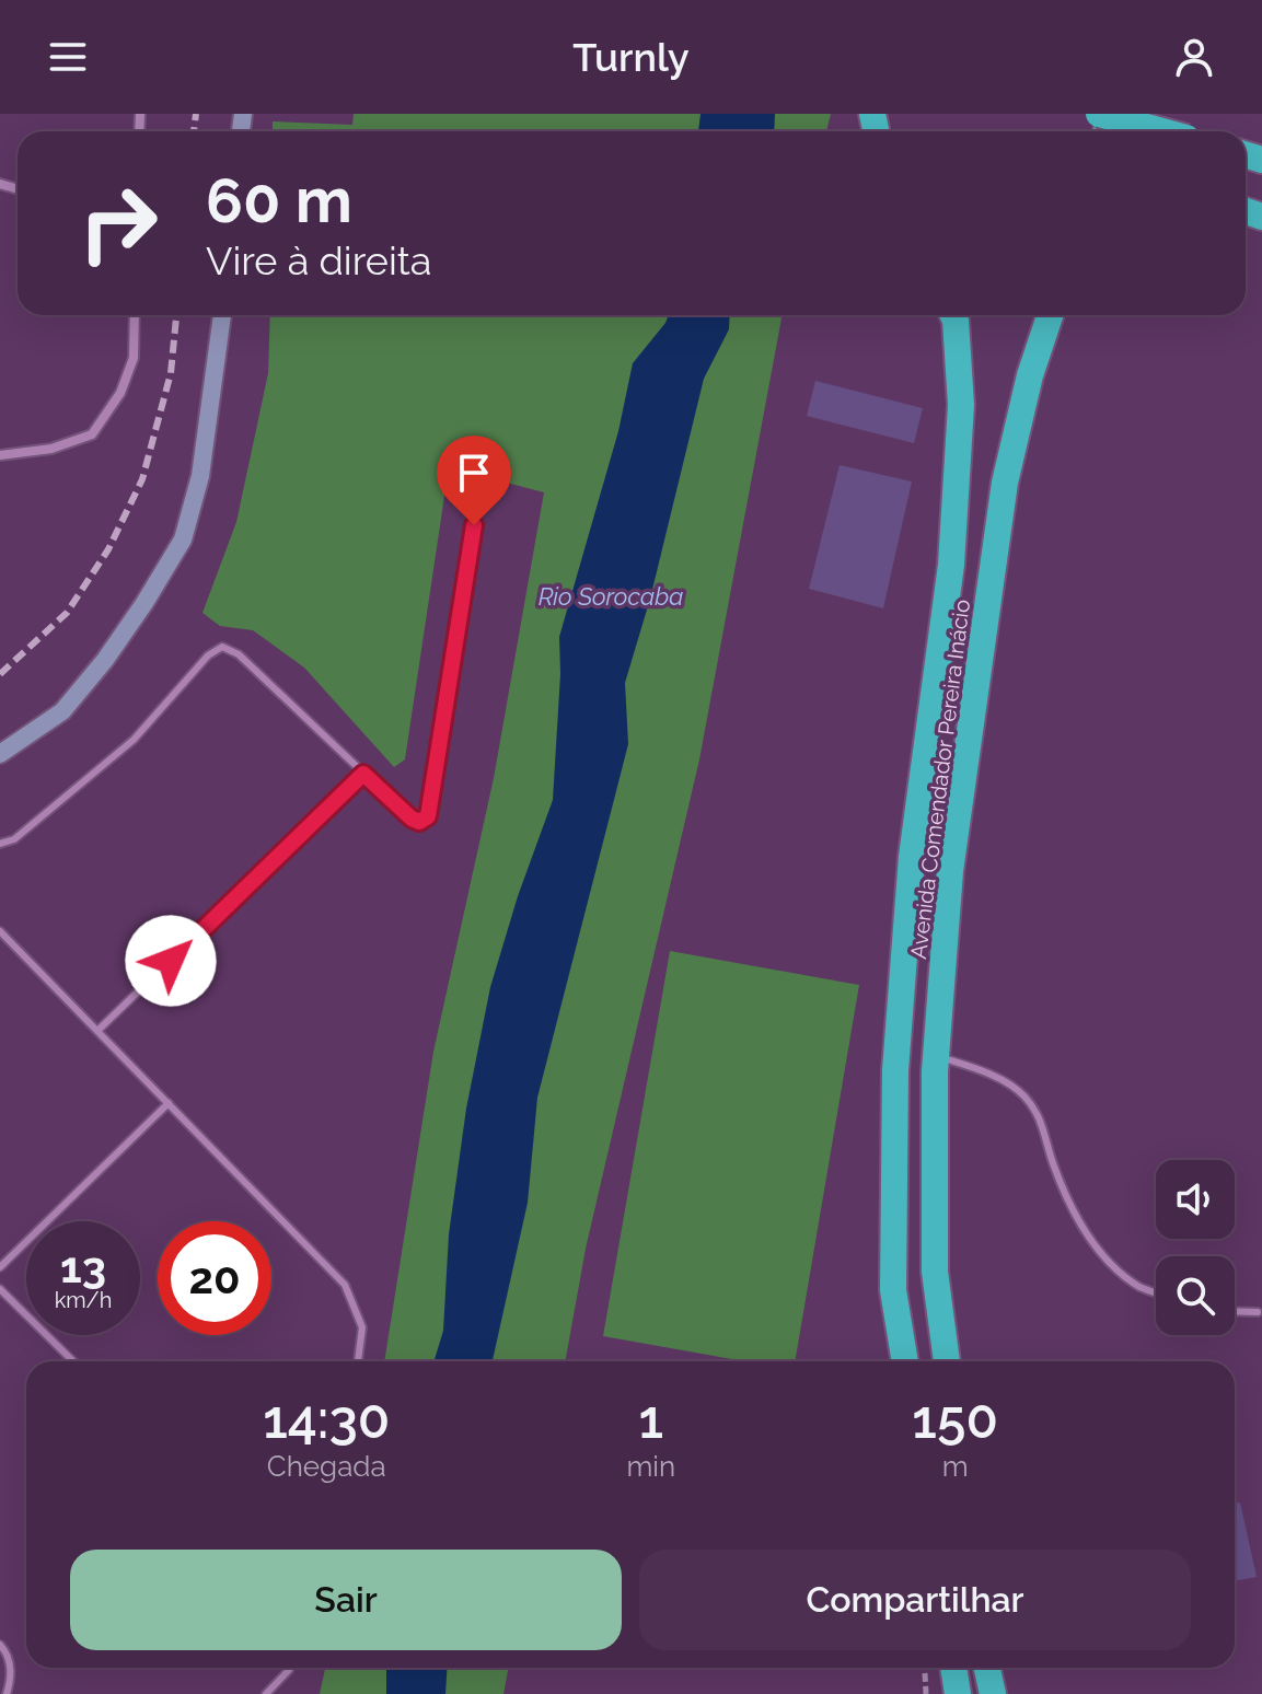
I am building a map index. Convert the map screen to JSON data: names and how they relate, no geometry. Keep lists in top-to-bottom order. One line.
{"streets":{"highway":["Avenida Comendador Pereira Inácio"]},"water":["Rio Sorocaba"],"page":{"header":"Turnly","turn":["60 m","Vire à direita"],"speed":"13 km/h","limit":"20","eta":["14:30","Chegada","1","min","150","m"],"buttons":["Sair","Compartilhar"]}}
